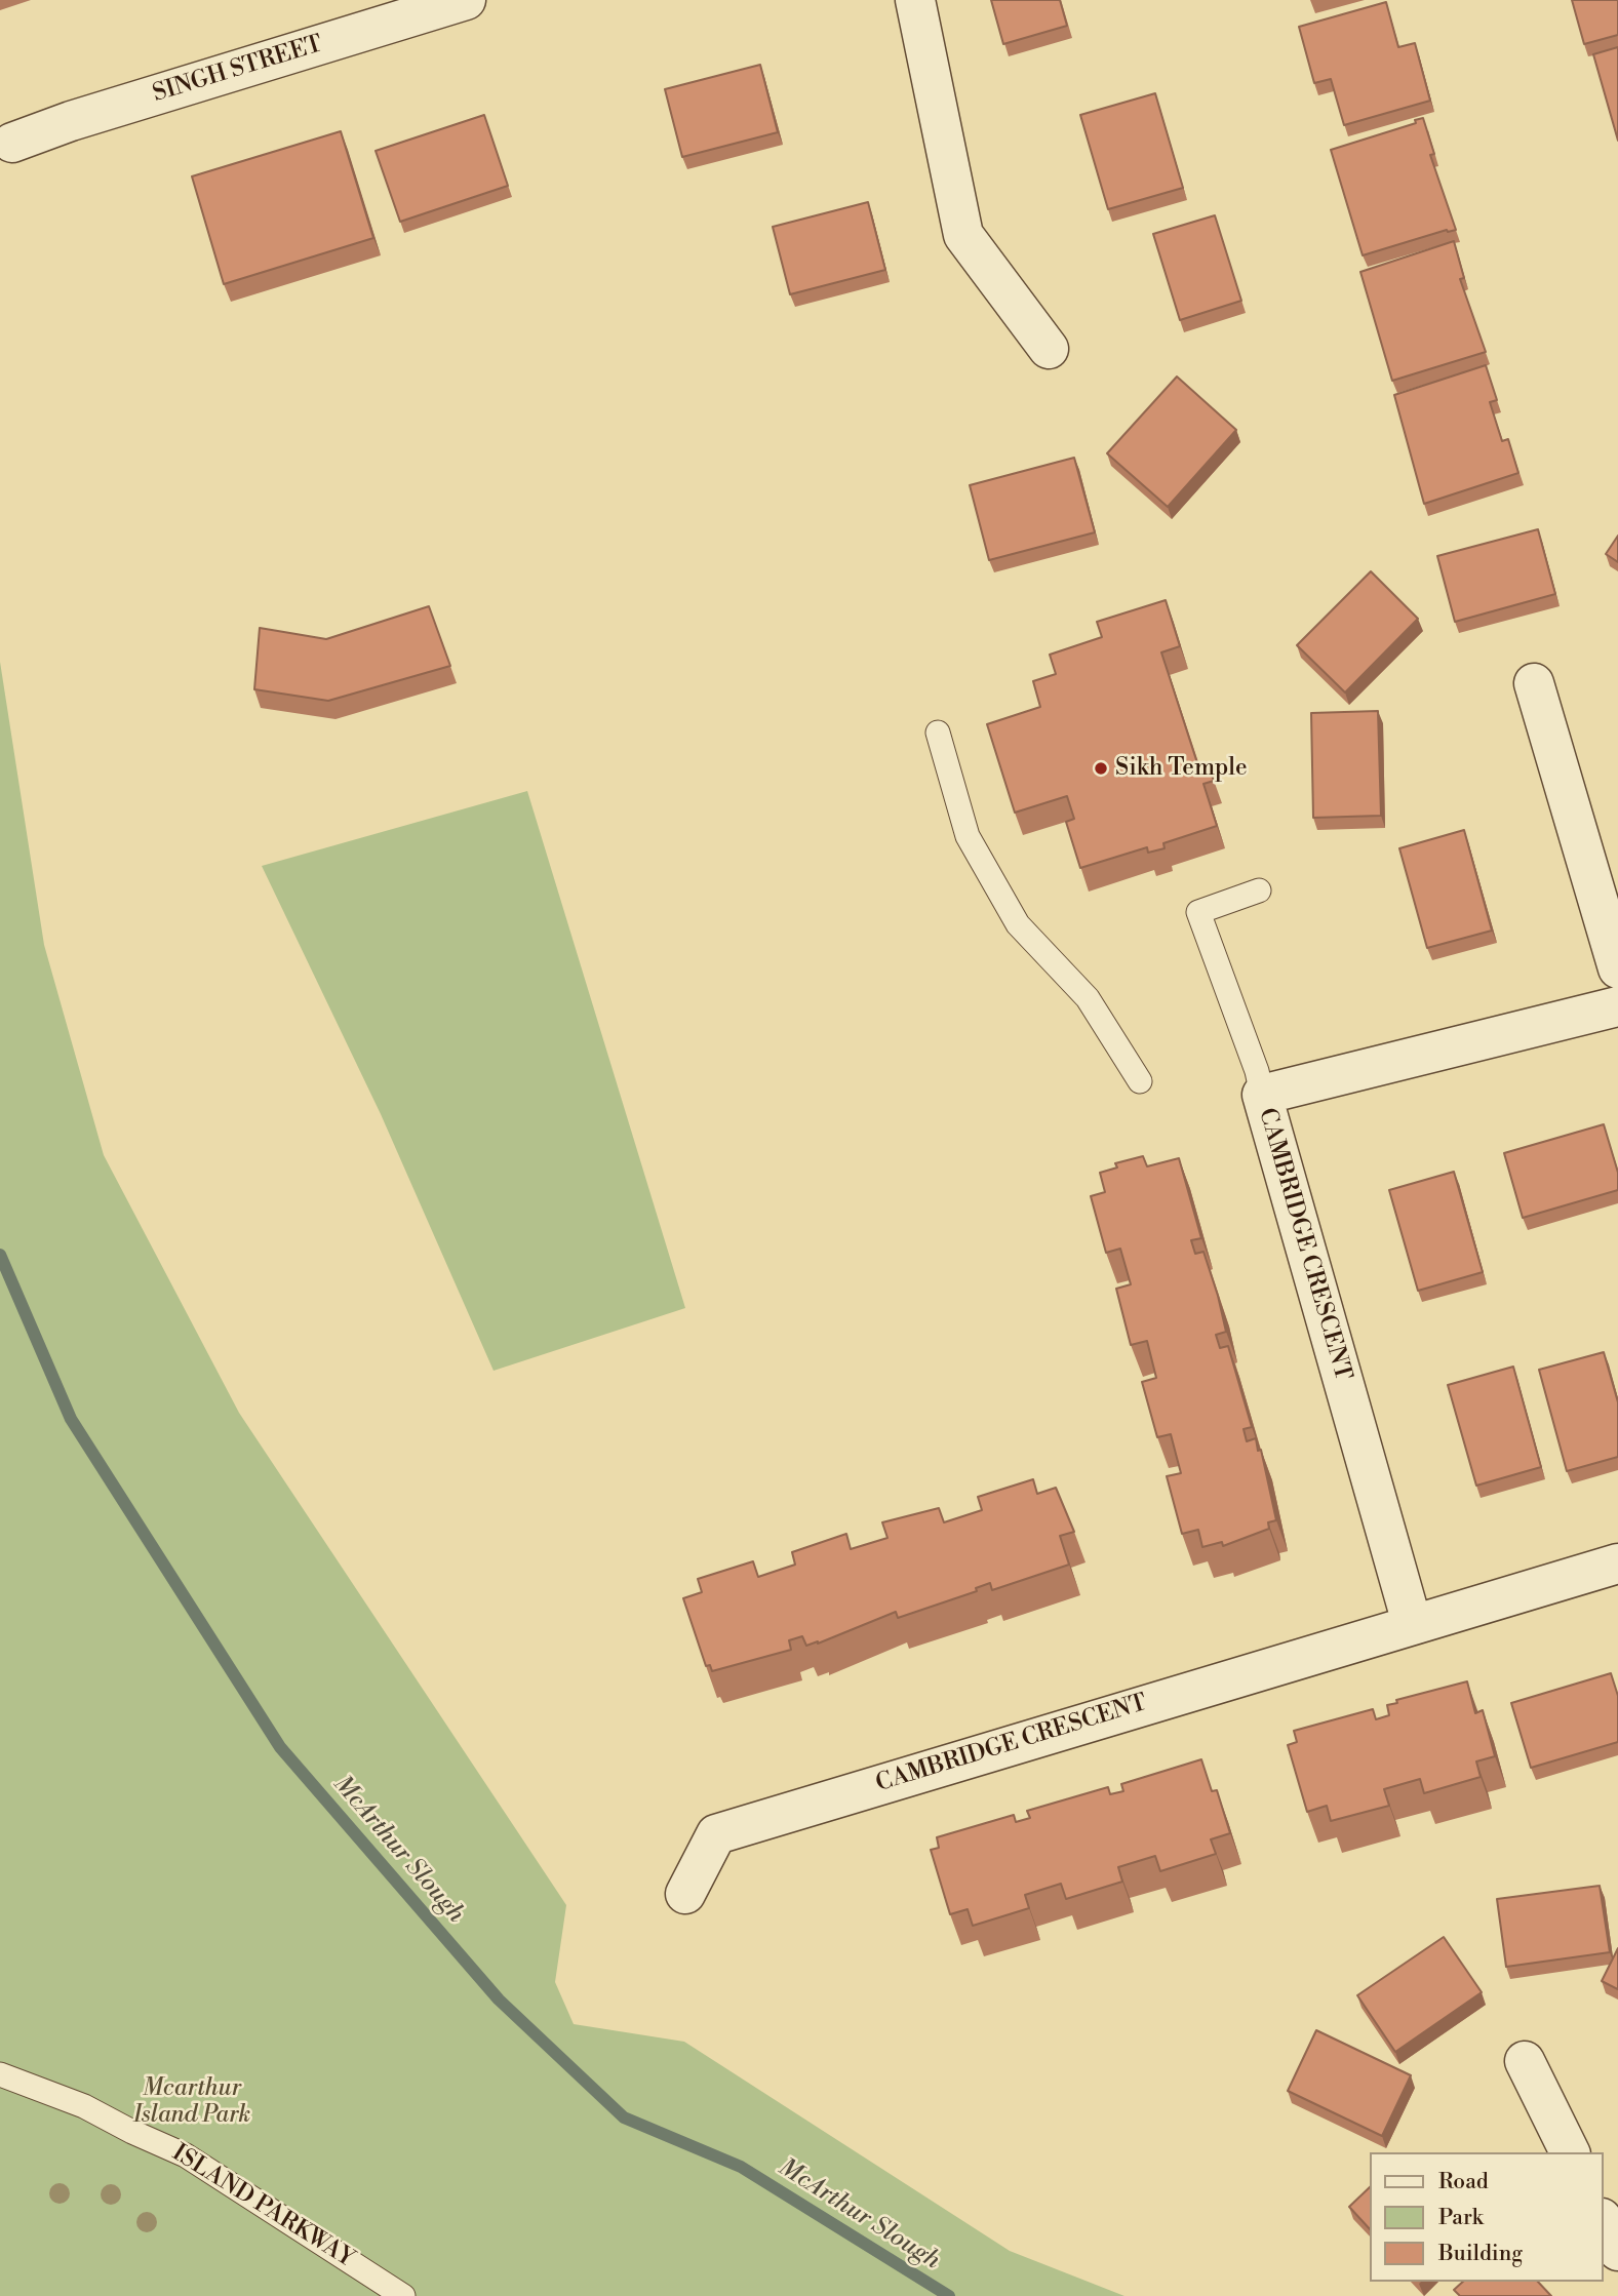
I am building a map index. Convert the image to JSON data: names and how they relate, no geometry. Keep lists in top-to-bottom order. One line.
{"streets":{"street":["SINGH STREET","CAMBRIDGE CRESCENT"],"lane":["ISLAND PARKWAY"]},"water":["McArthur Slough"],"parks":["Mcarthur Island Park"],"places":["Sikh Temple"],"legend":["Road","Park","Building"]}
